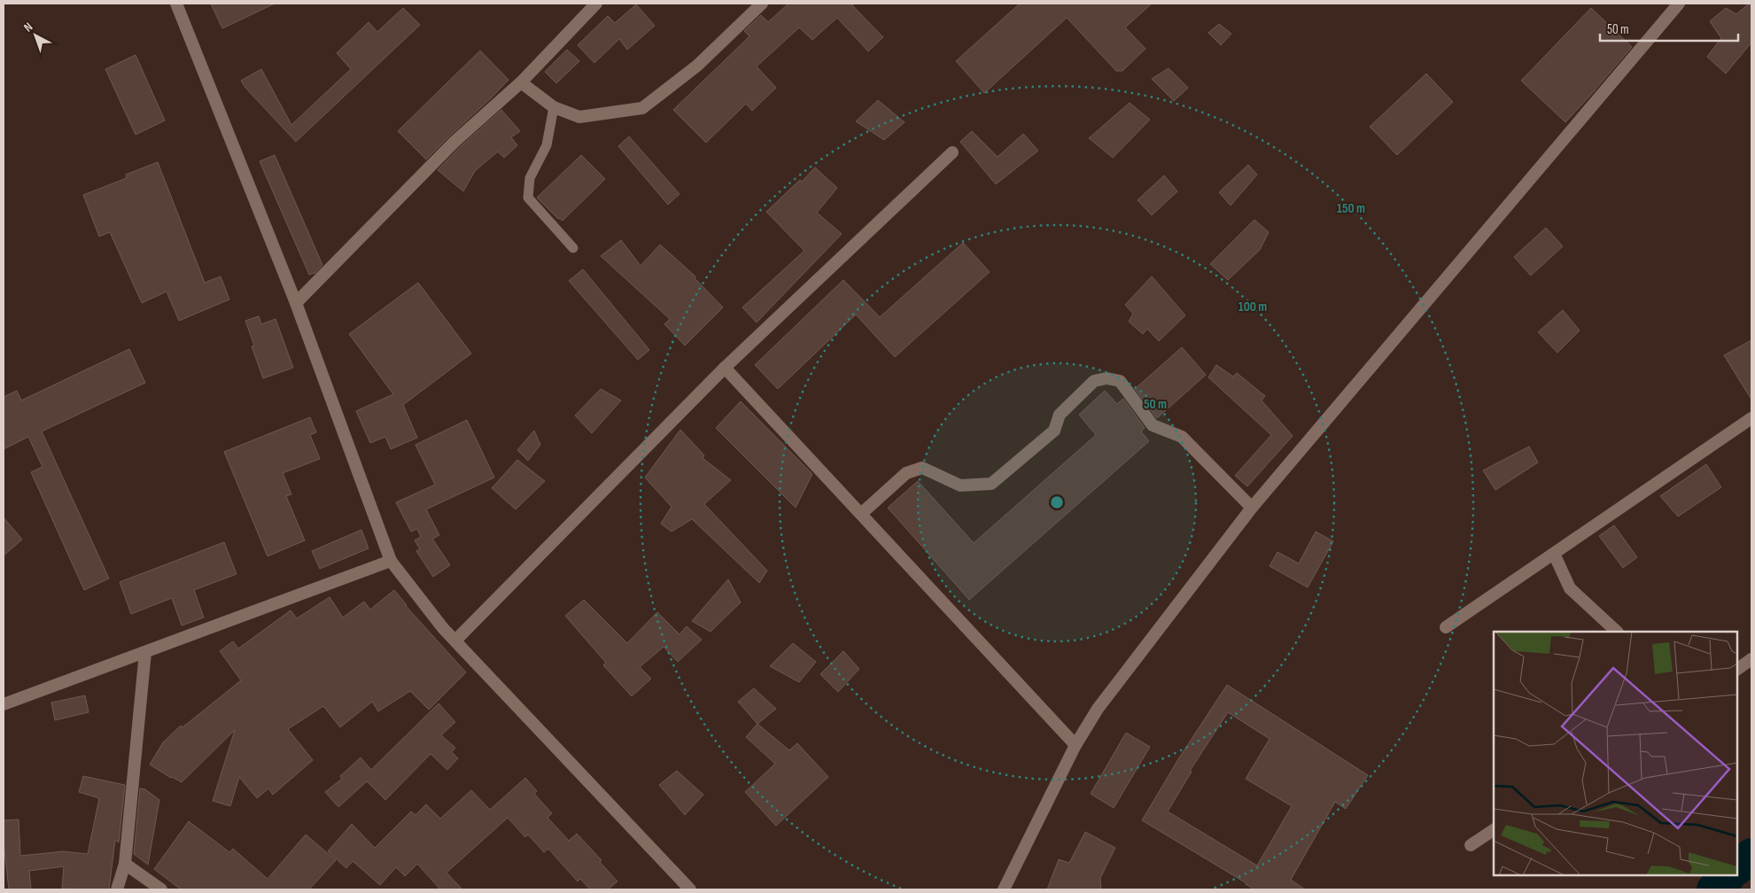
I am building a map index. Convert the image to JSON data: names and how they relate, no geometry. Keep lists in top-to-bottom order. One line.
{"scale_bar":"50 m","north":"top left","rings":["150 m","100 m","50 m"]}
